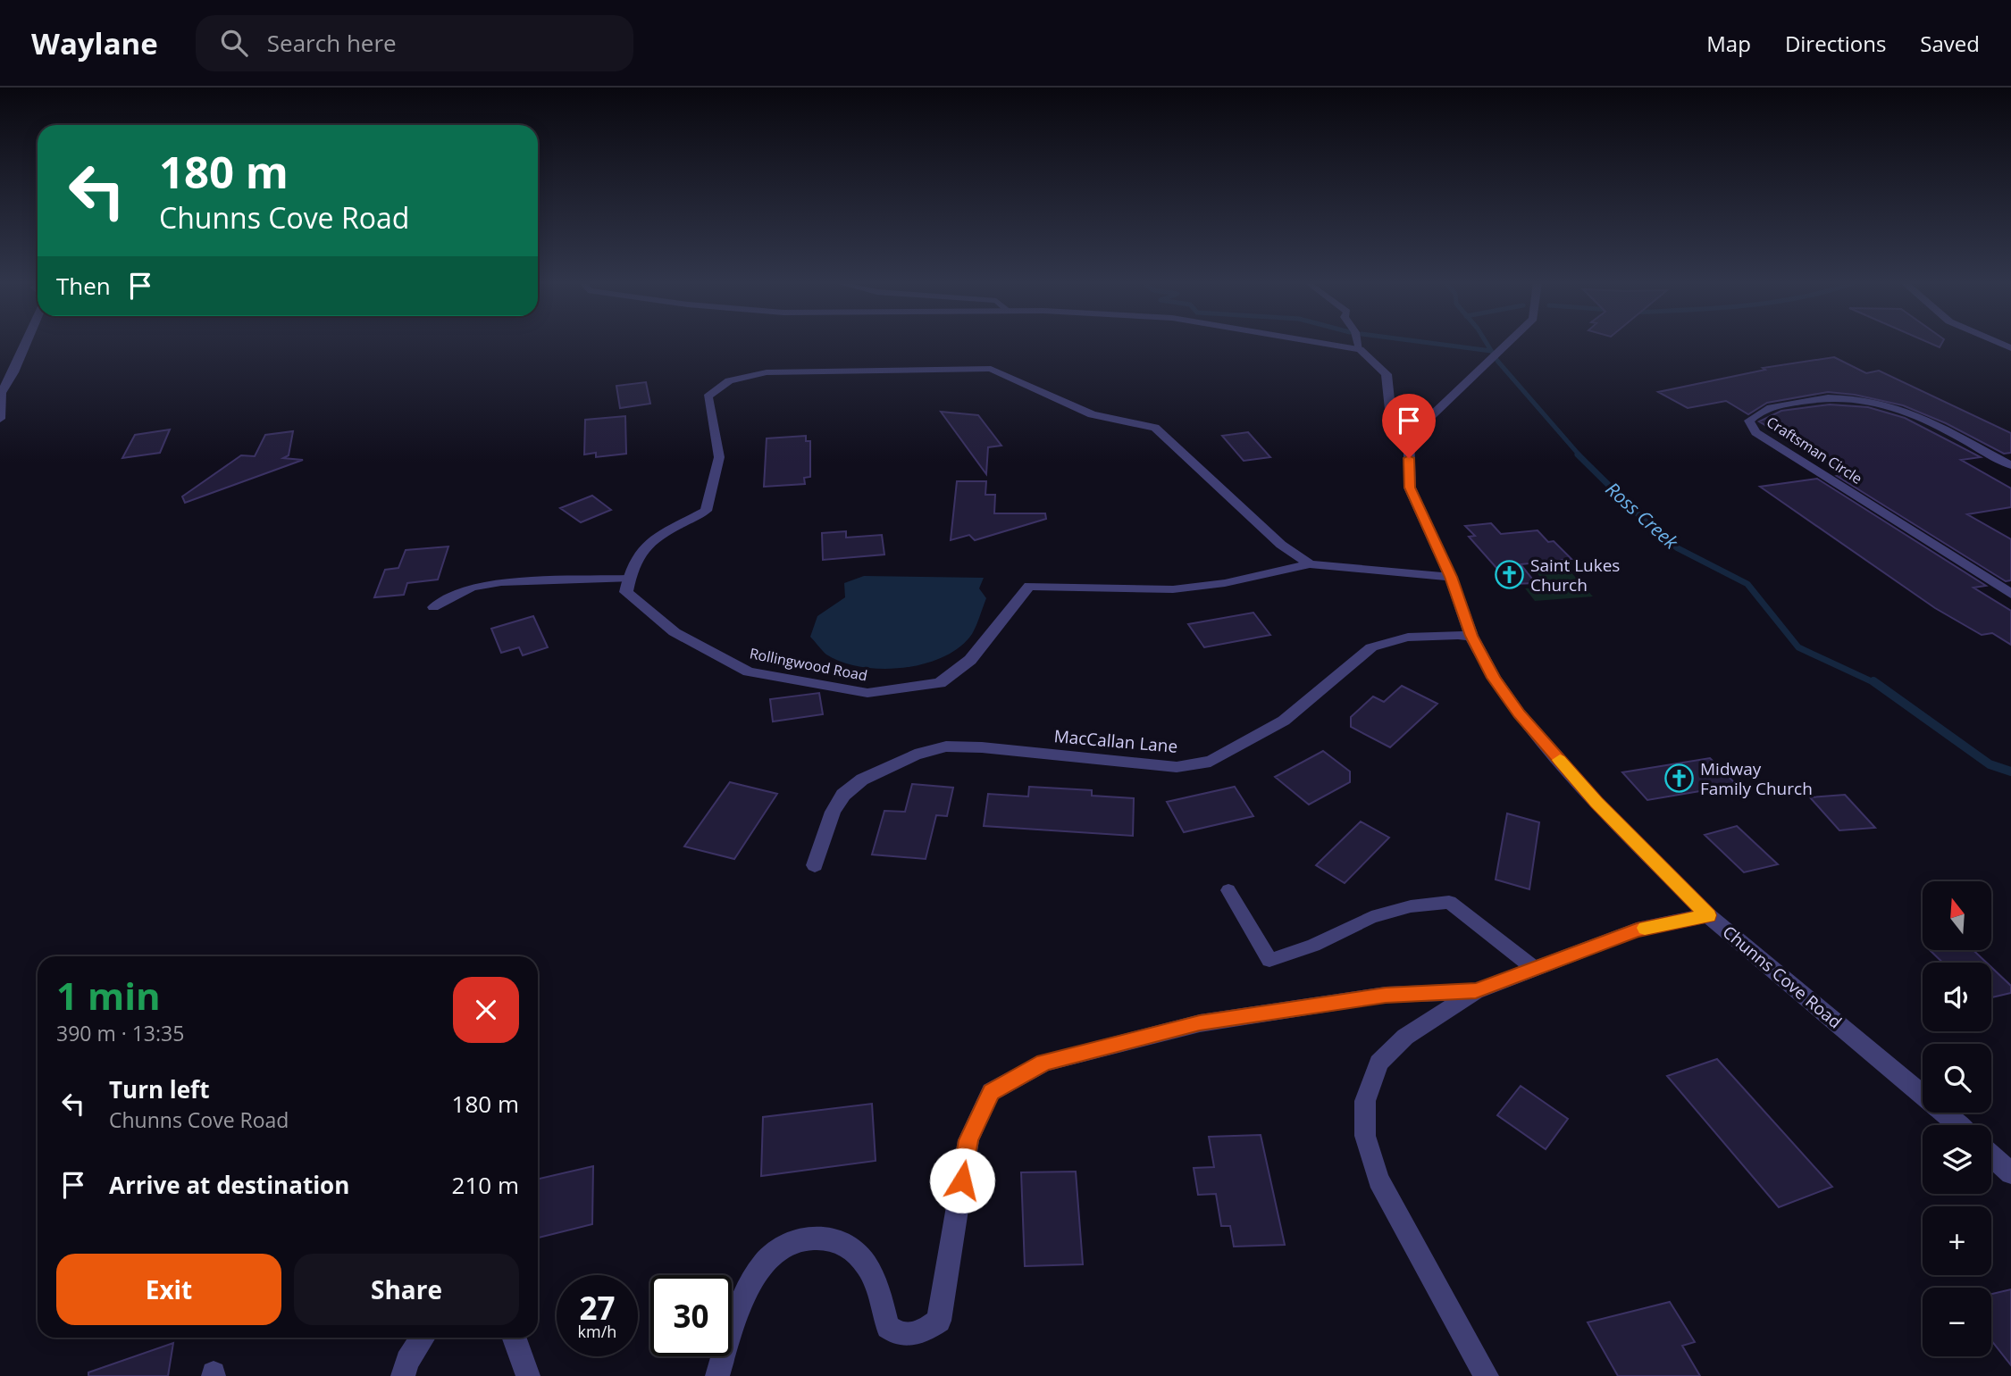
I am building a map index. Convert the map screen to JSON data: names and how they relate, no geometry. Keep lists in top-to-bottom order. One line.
{"streets":{"street":["Craftsman Circle","Rollingwood Road","MacCallan Lane","Chunns Cove Road"]},"crossings":[["Rollingwood Road","Chunns Cove Road"],["MacCallan Lane","Chunns Cove Road"]],"water":["Ross Creek"],"places":{"church":["Saint Lukes Church","Midway Family Church"]},"north":"top","page":{"header":"Waylane","search":"Search here","nav":["Map","Directions","Saved"],"turn":["180 m","Chunns Cove Road"],"then":"Then","map_buttons":["+","−"],"heading":["1 min","390 m · 13:35"],"list":[{"name":"Turn left","note":"Chunns Cove Road","value":"180 m"},{"name":"Arrive at destination","value":"210 m"}],"buttons":["Exit","Share"],"speed":"27 km/h","limit":"30"}}
